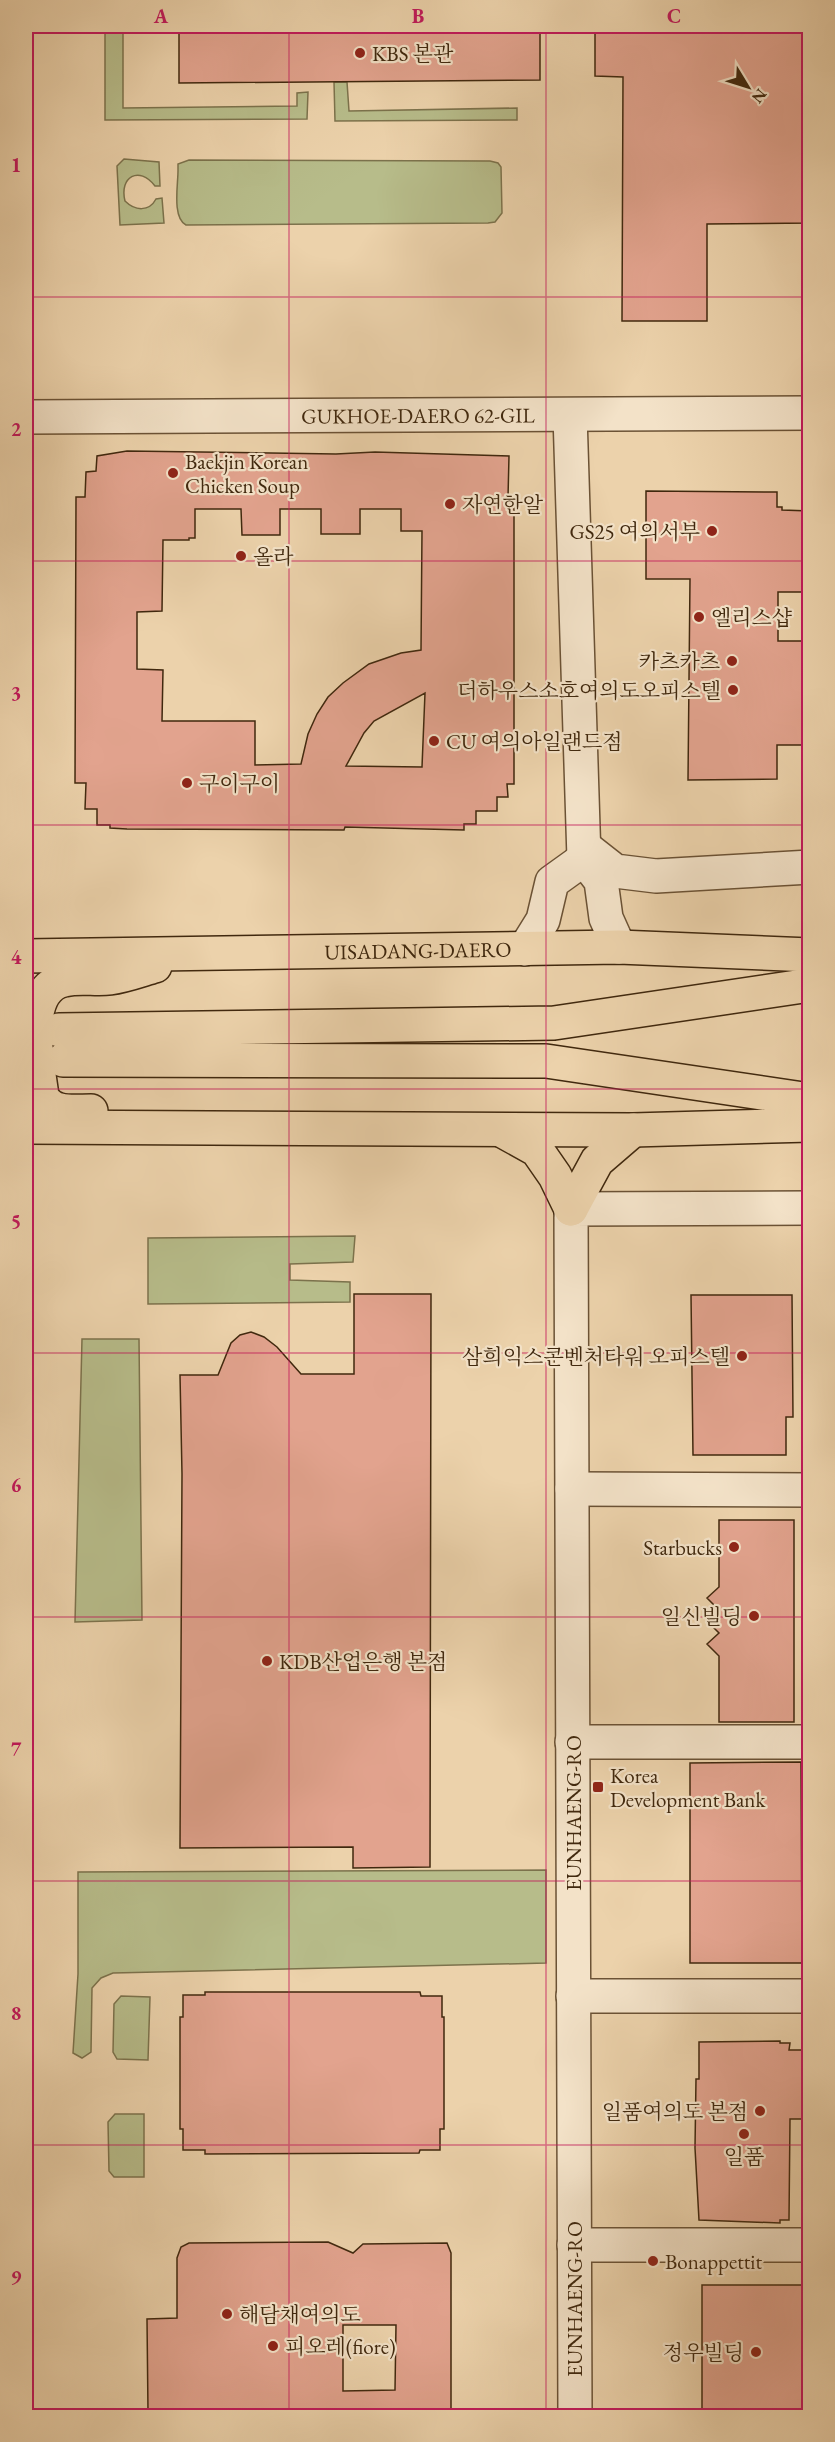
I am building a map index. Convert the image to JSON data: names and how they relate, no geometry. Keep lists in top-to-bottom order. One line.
{"streets":{"main road":["UISADANG-DAERO"],"street":["GUKHOE-DAERO 62-GIL","EUNHAENG-RO"]},"places":{"other":["KBS 본관","Baekjin Korean Chicken Soup","자연한알","GS25 여의서부","올라","엘리스샵","카츠카츠","더하우스소호여의도오피스텔","CU 여의아일랜드점","구이구이","삼희익스콘벤처타워 오피스텔","Starbucks","일신빌딩","KDB산업은행 본점","일품여의도 본점","일품","Bonappettit","해담채여의도","피오레(fiore)","정우빌딩"],"transit":["Korea Development Bank"]},"north":"bottom right","grid":{"columns":["A","B","C"],"rows":["1","2","3","4","5","6","7","8","9"]}}
